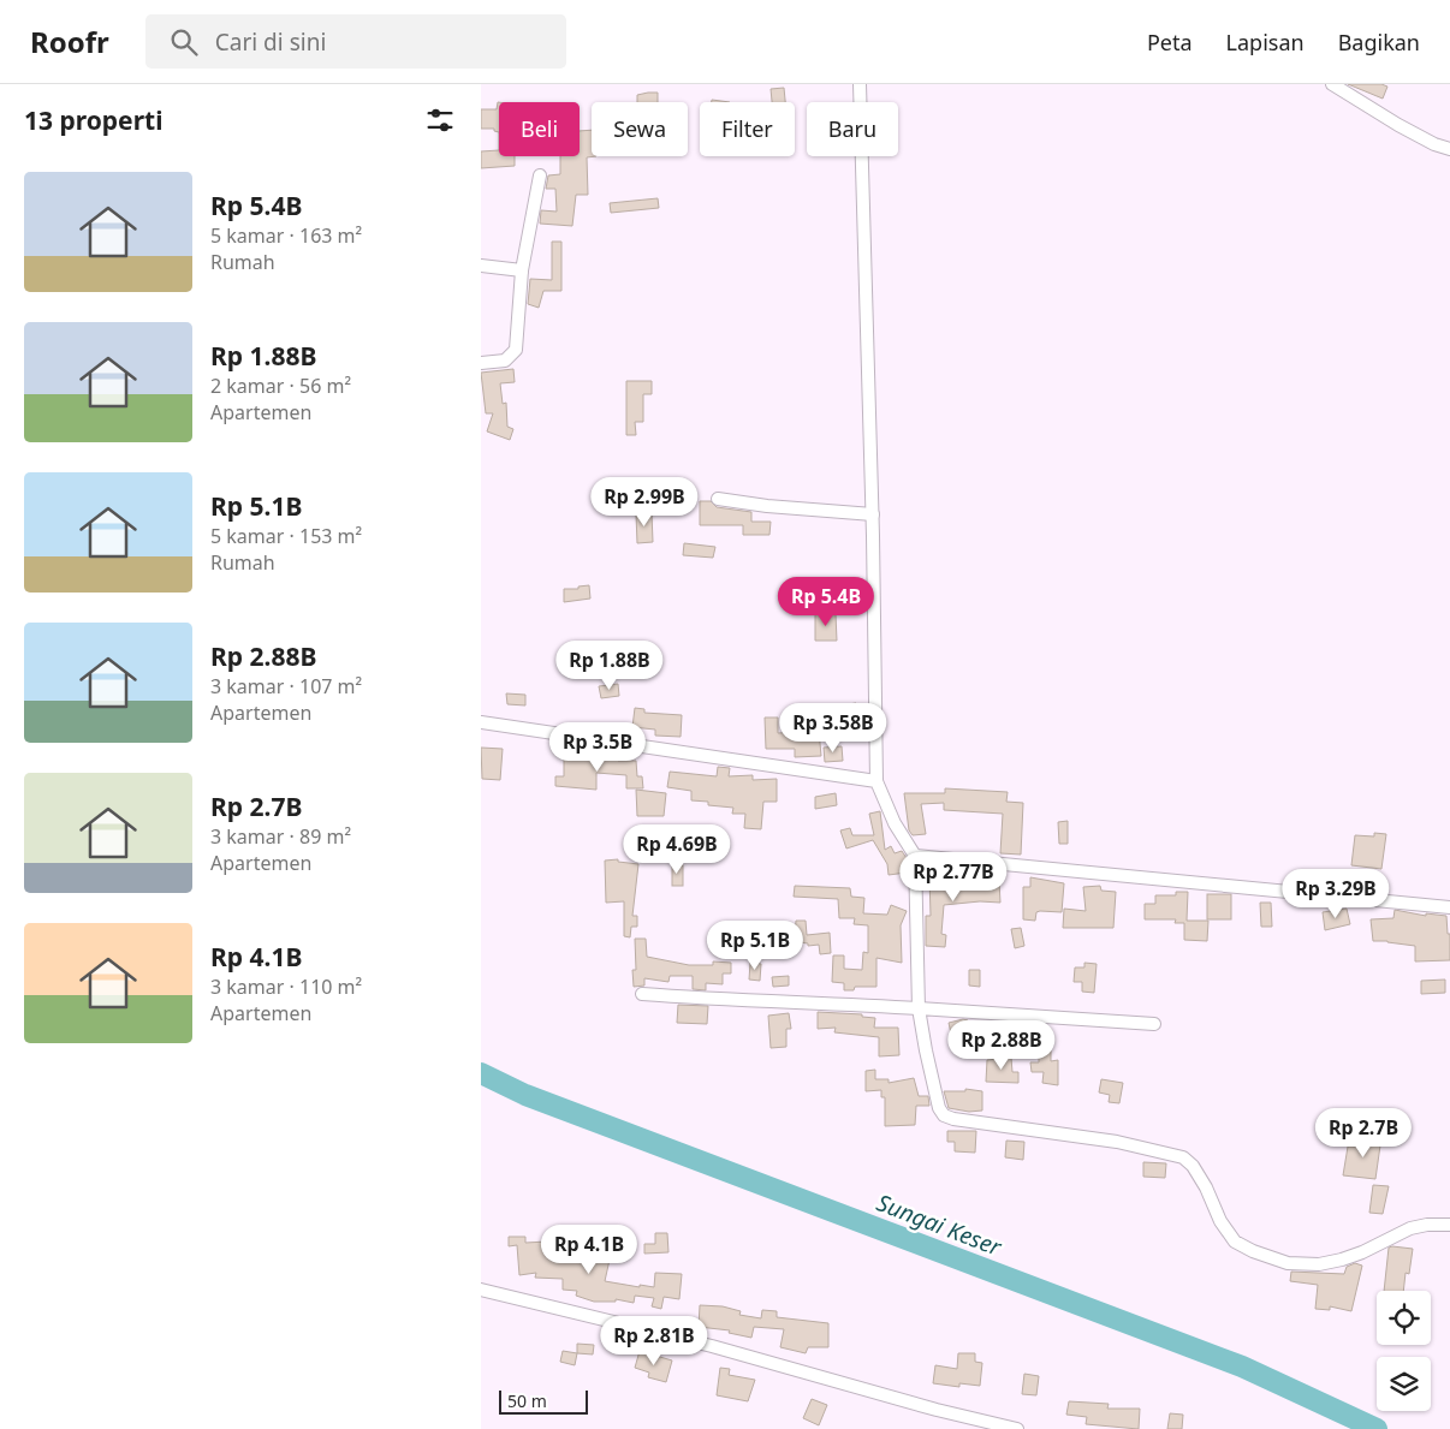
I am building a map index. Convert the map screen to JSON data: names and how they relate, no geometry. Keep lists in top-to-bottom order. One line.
{"water":["Sungai Keser"],"scale_bar":"50 m","page":{"header":"Roofr","search":"Cari di sini","nav":["Peta","Lapisan","Bagikan"],"heading":"13 properti","chip":["Beli","Sewa","Filter","Baru"],"list":[{"name":"Rp 5.4B","note":"5 kamar · 163 m² · Rumah"},{"name":"Rp 1.88B","note":"2 kamar · 56 m² · Apartemen"},{"name":"Rp 5.1B","note":"5 kamar · 153 m² · Rumah"},{"name":"Rp 2.88B","note":"3 kamar · 107 m² · Apartemen"},{"name":"Rp 2.7B","note":"3 kamar · 89 m² · Apartemen"},{"name":"Rp 4.1B","note":"3 kamar · 110 m² · Apartemen"}],"price":["Rp 2.99B","Rp 5.4B","Rp 1.88B","Rp 3.58B","Rp 3.5B","Rp 4.69B","Rp 2.77B","Rp 3.29B","Rp 5.1B","Rp 2.88B","Rp 2.7B","Rp 4.1B","Rp 2.81B"],"scale":"50 m"}}
